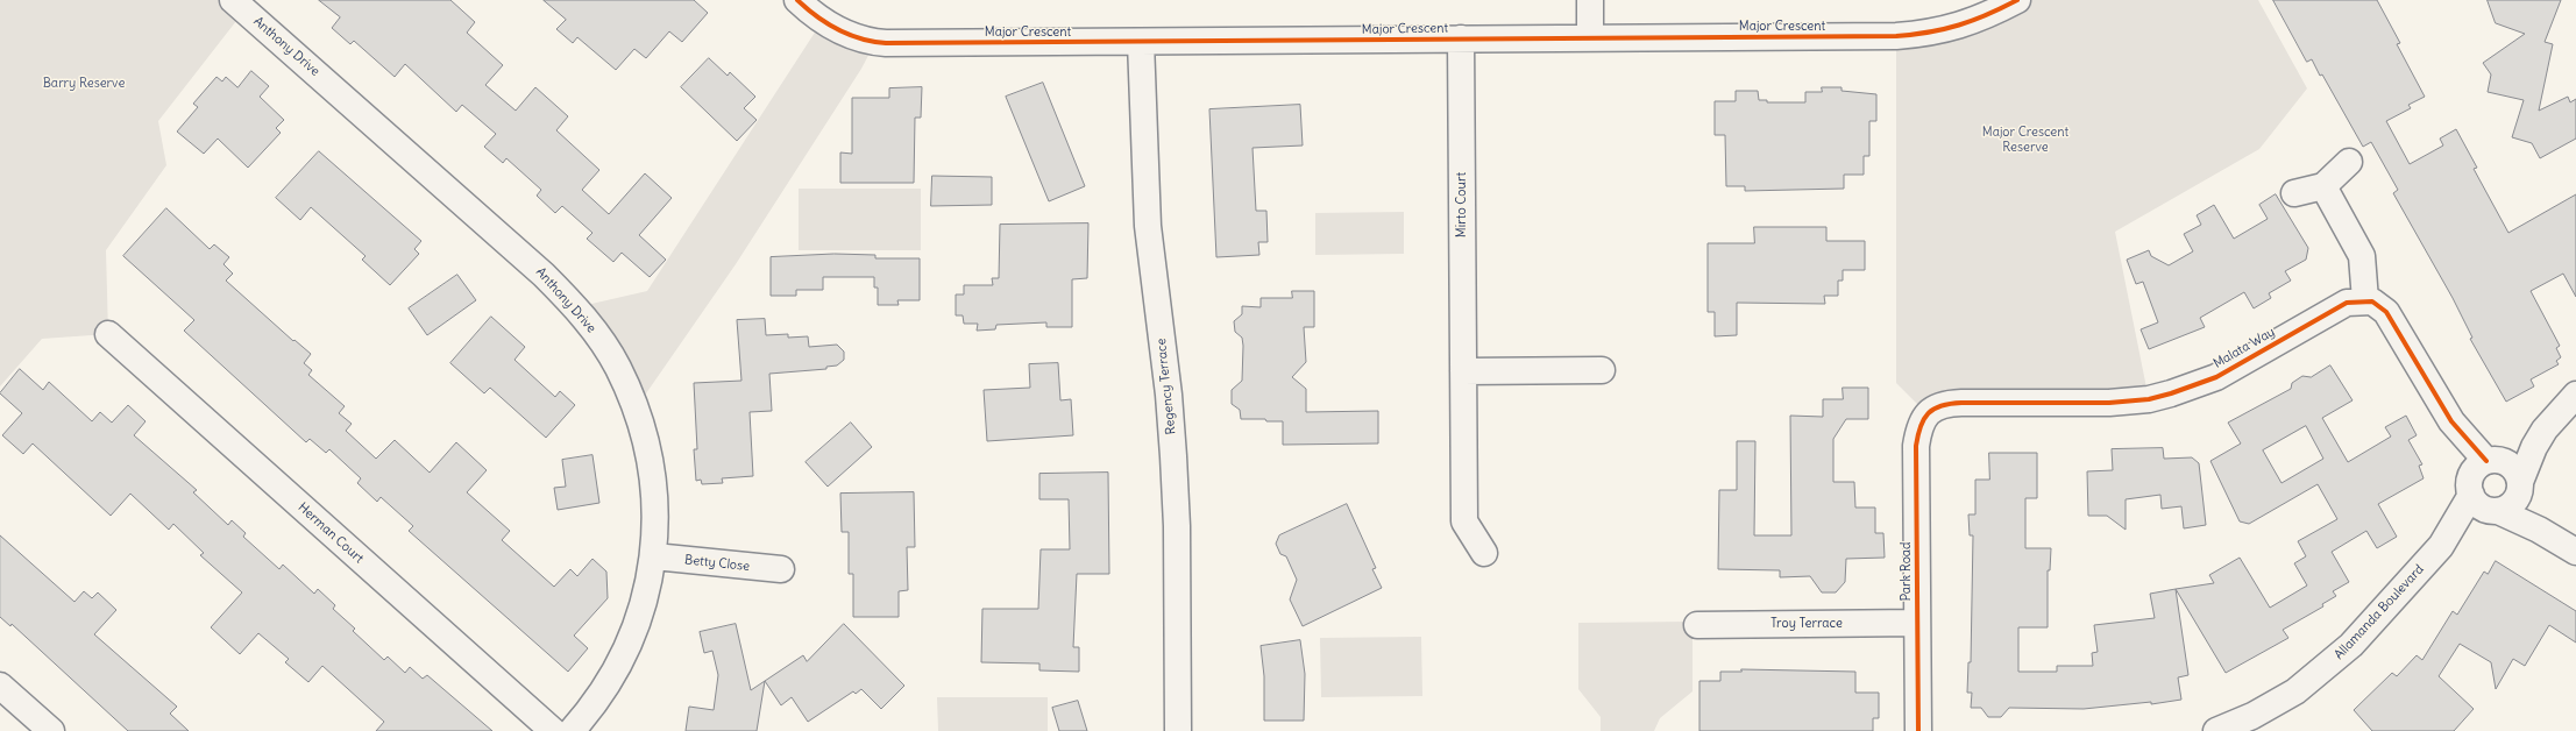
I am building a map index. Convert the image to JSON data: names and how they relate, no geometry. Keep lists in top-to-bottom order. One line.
{"streets":{"street":["Major Crescent","Anthony Drive","Mirto Court","Malata Way","Regency Terrace","Herman Court","Betty Close","Park Road","Allamanda Boulevard","Troy Terrace"]},"crossings":[["Major Crescent","Mirto Court"],["Major Crescent","Regency Terrace"],["Anthony Drive","Betty Close"],["Malata Way","Park Road"],["Park Road","Troy Terrace"]],"parks":["Barry Reserve","Major Crescent Reserve"]}
